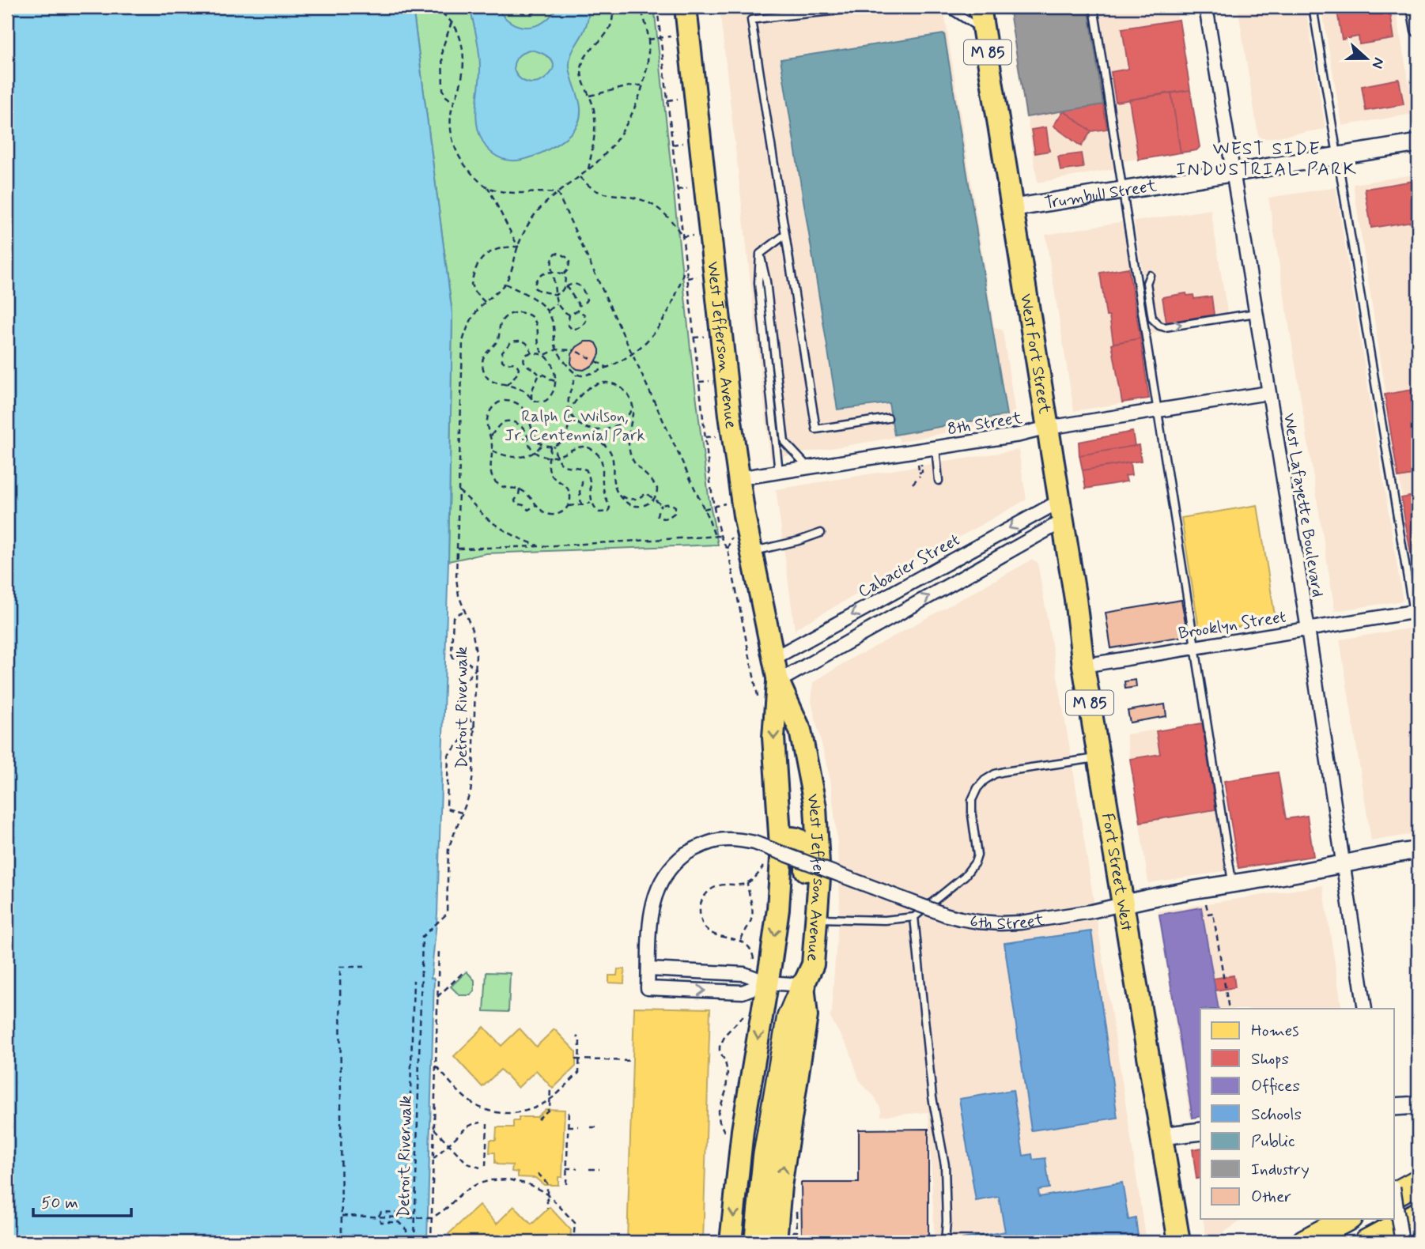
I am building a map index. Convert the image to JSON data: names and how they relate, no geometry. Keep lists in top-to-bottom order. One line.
{"streets":{"main road":["M 85","West Jefferson Avenue","West Fort Street","Fort Street West"],"street":["Trumbull Street","8th Street","West Lafayette Boulevard","Cabacier Street","Brooklyn Street","6th Street"],"path":["Detroit Riverwalk"]},"crossings":[["M 85","Trumbull Street"],["M 85","West Fort Street"],["Trumbull Street","West Fort Street"],["Trumbull Street","West Lafayette Boulevard"],["West Jefferson Avenue","8th Street"],["West Jefferson Avenue","Cabacier Street"],["West Jefferson Avenue","6th Street"],["West Fort Street","8th Street"],["West Fort Street","Cabacier Street"],["West Fort Street","Fort Street West"],["8th Street","West Lafayette Boulevard"],["West Lafayette Boulevard","Brooklyn Street"],["West Lafayette Boulevard","6th Street"],["Cabacier Street","Fort Street West"],["Brooklyn Street","Fort Street West"],["Fort Street West","6th Street"]],"districts":["WEST SIDE INDUSTRIAL PARK"],"parks":["Ralph C. Wilson, Jr. Centennial Park"],"legend":["Homes","Shops","Offices","Schools","Public","Industry","Other"],"scale_bar":"50 m","north":"right"}
